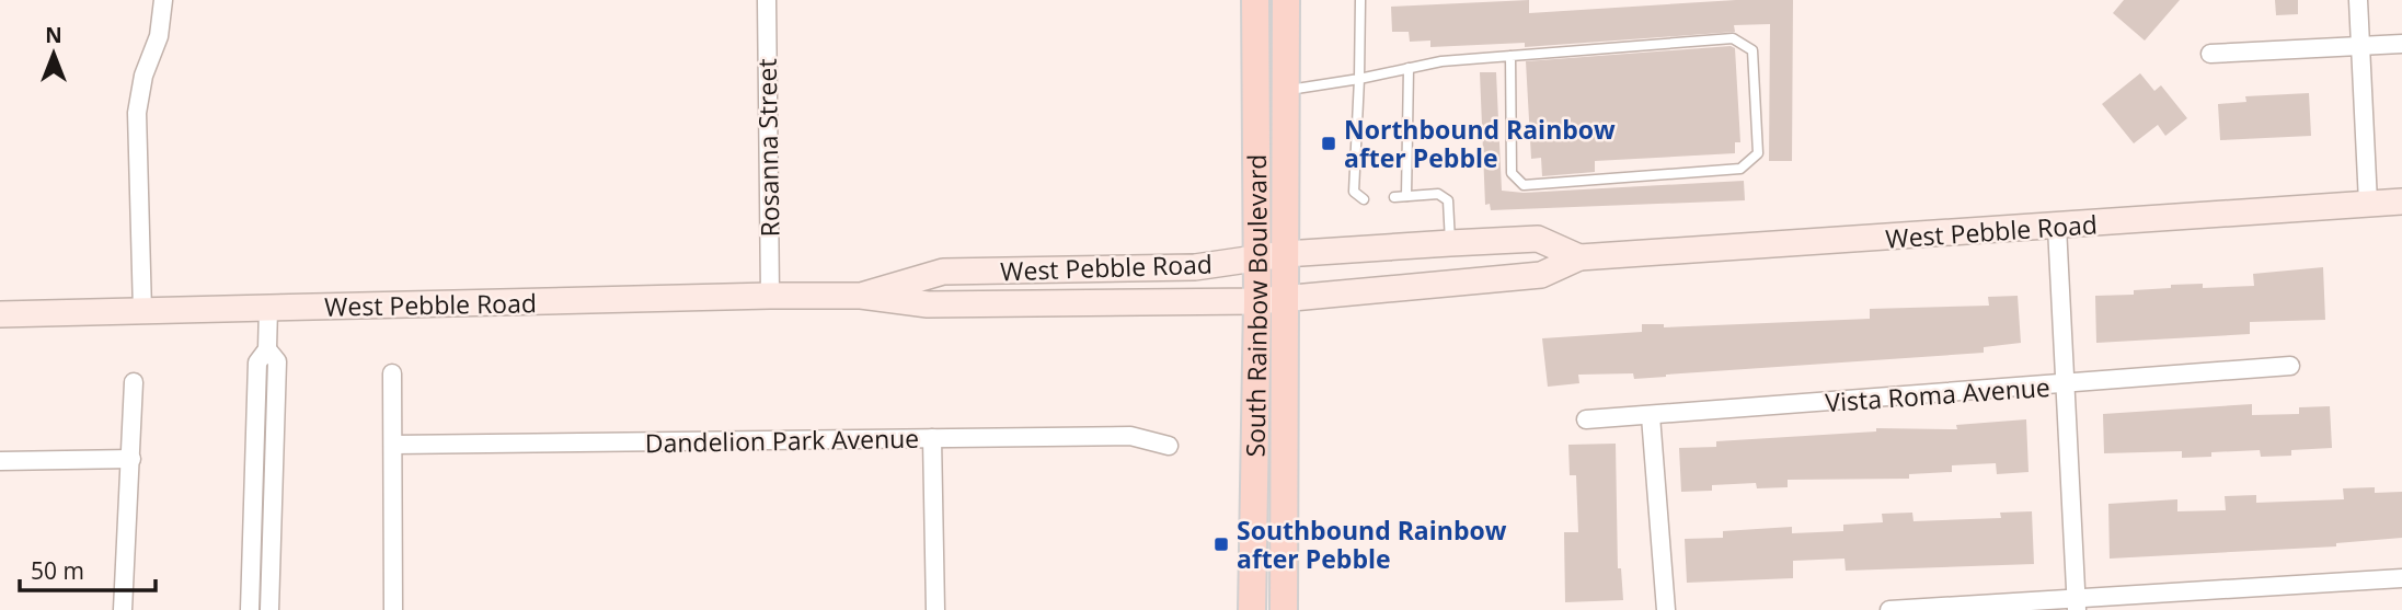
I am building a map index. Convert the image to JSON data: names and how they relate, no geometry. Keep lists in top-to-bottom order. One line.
{"streets":{"main road":["South Rainbow Boulevard"],"street":["Rosanna Street","West Pebble Road","Vista Roma Avenue","Dandelion Park Avenue"]},"crossings":[["Rosanna Street","West Pebble Road"],["West Pebble Road","South Rainbow Boulevard"]],"places":{"transit":["Northbound Rainbow after Pebble","Southbound Rainbow after Pebble"]},"scale_bar":"50 m","north":"top"}
